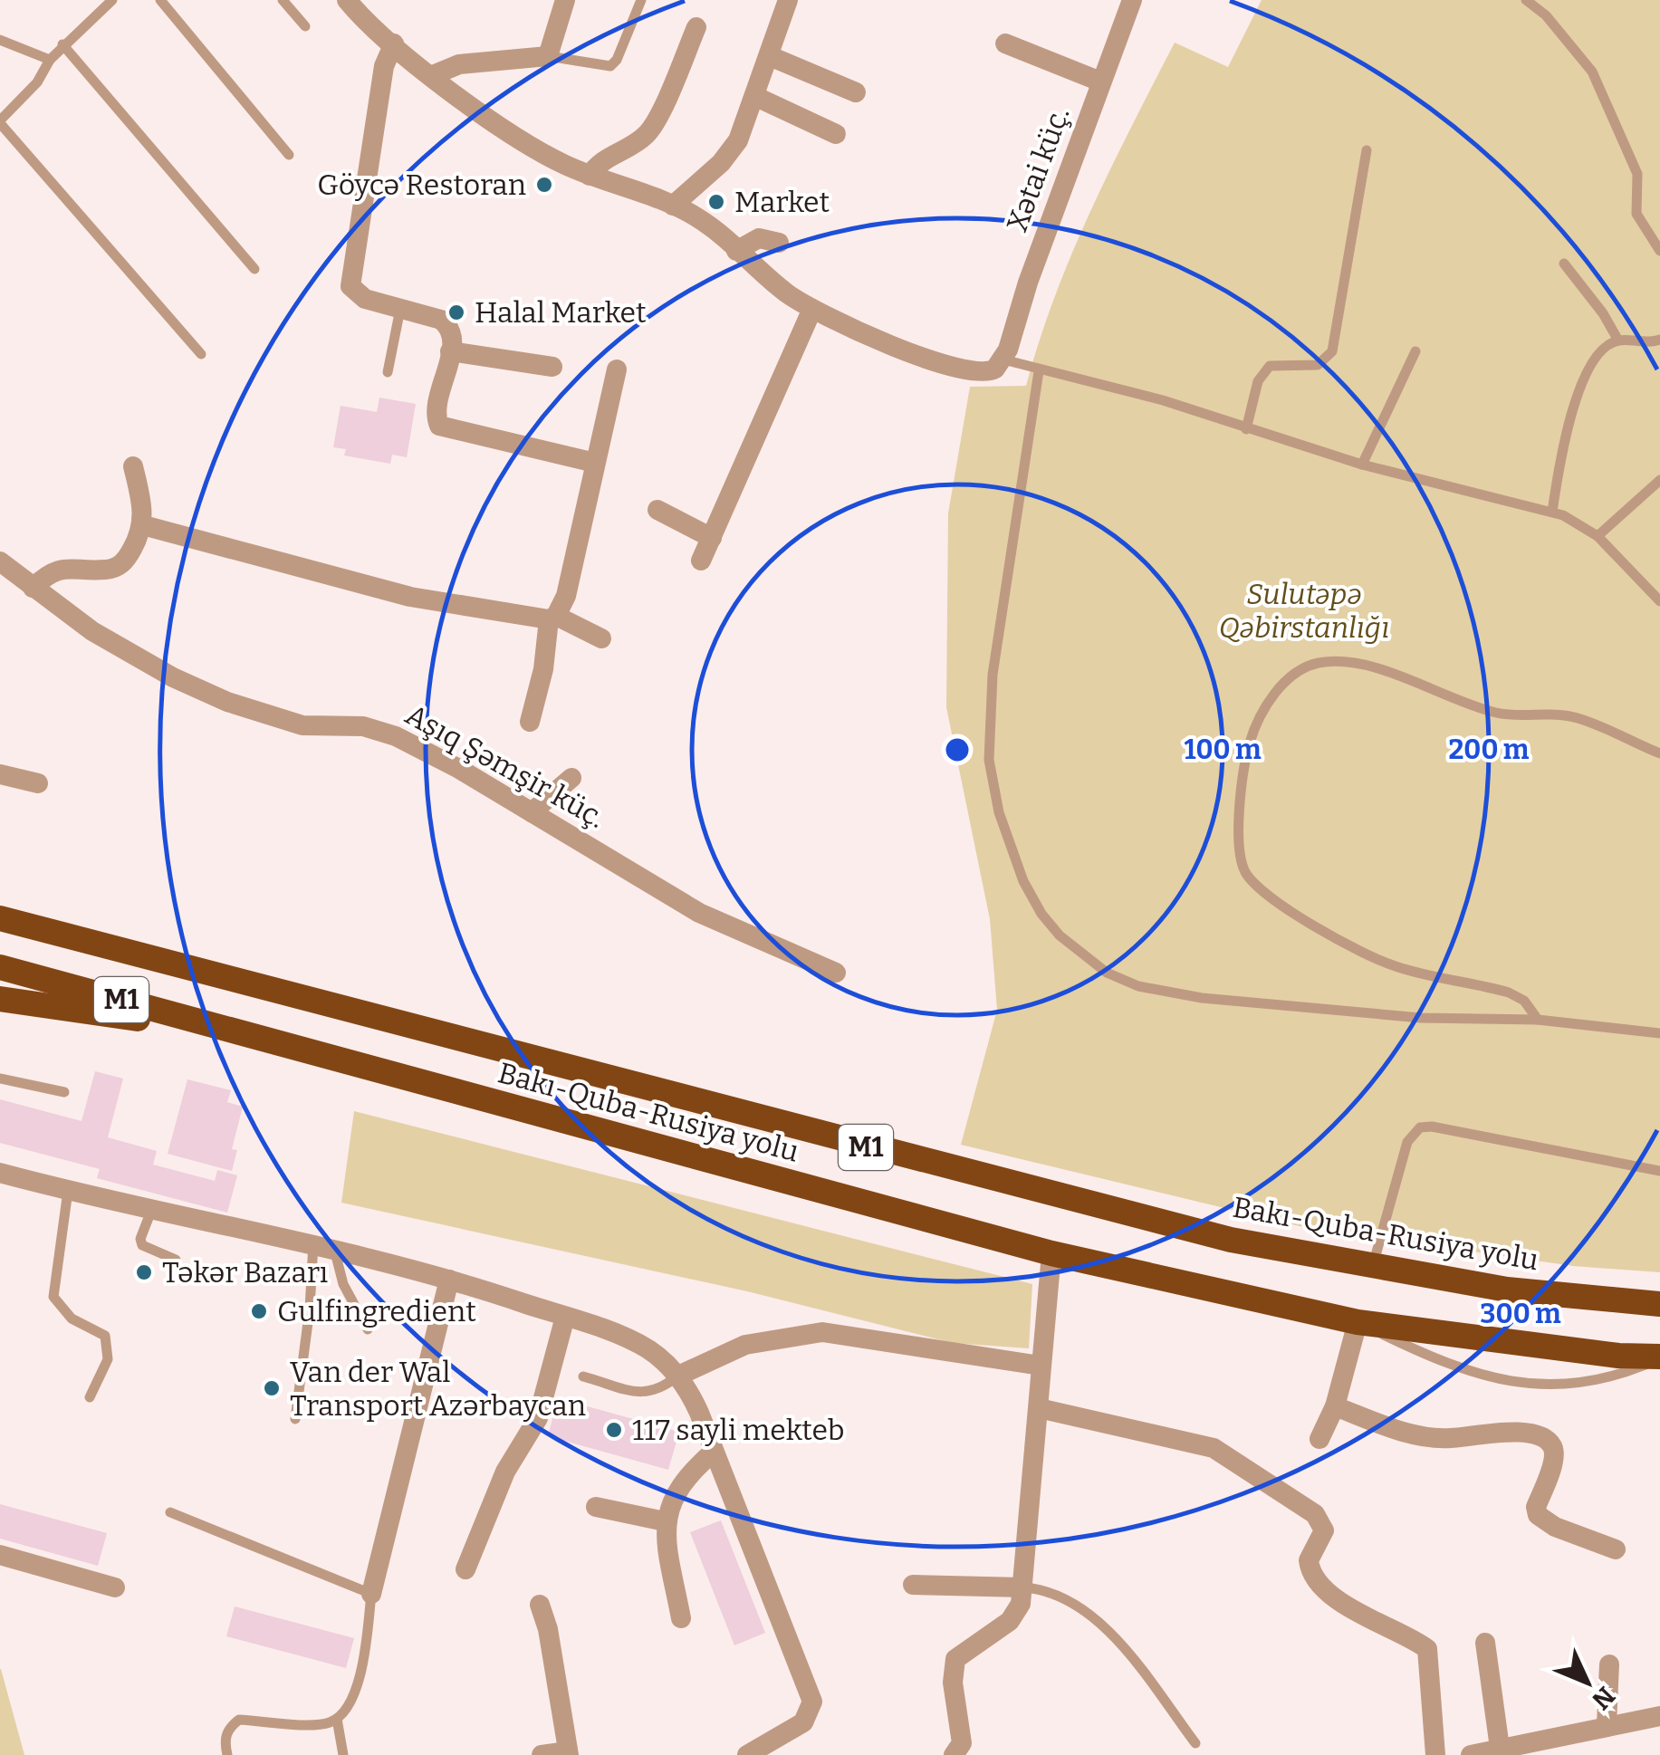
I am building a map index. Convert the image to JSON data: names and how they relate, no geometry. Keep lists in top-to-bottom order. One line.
{"streets":{"highway":["M1","Bakı-Quba-Rusiya yolu"],"street":["Xətai küç.","Aşıq Şəmşir küç."]},"parks":["Sulutəpə Qəbirstanlığı"],"places":["Göycə Restoran","Market","Halal Market","Təkər Bazarı","Gulfingredient","Van der Wal Transport Azərbaycan","117 sayli mekteb"],"north":"bottom right","rings":["100 m","200 m","300 m"]}
